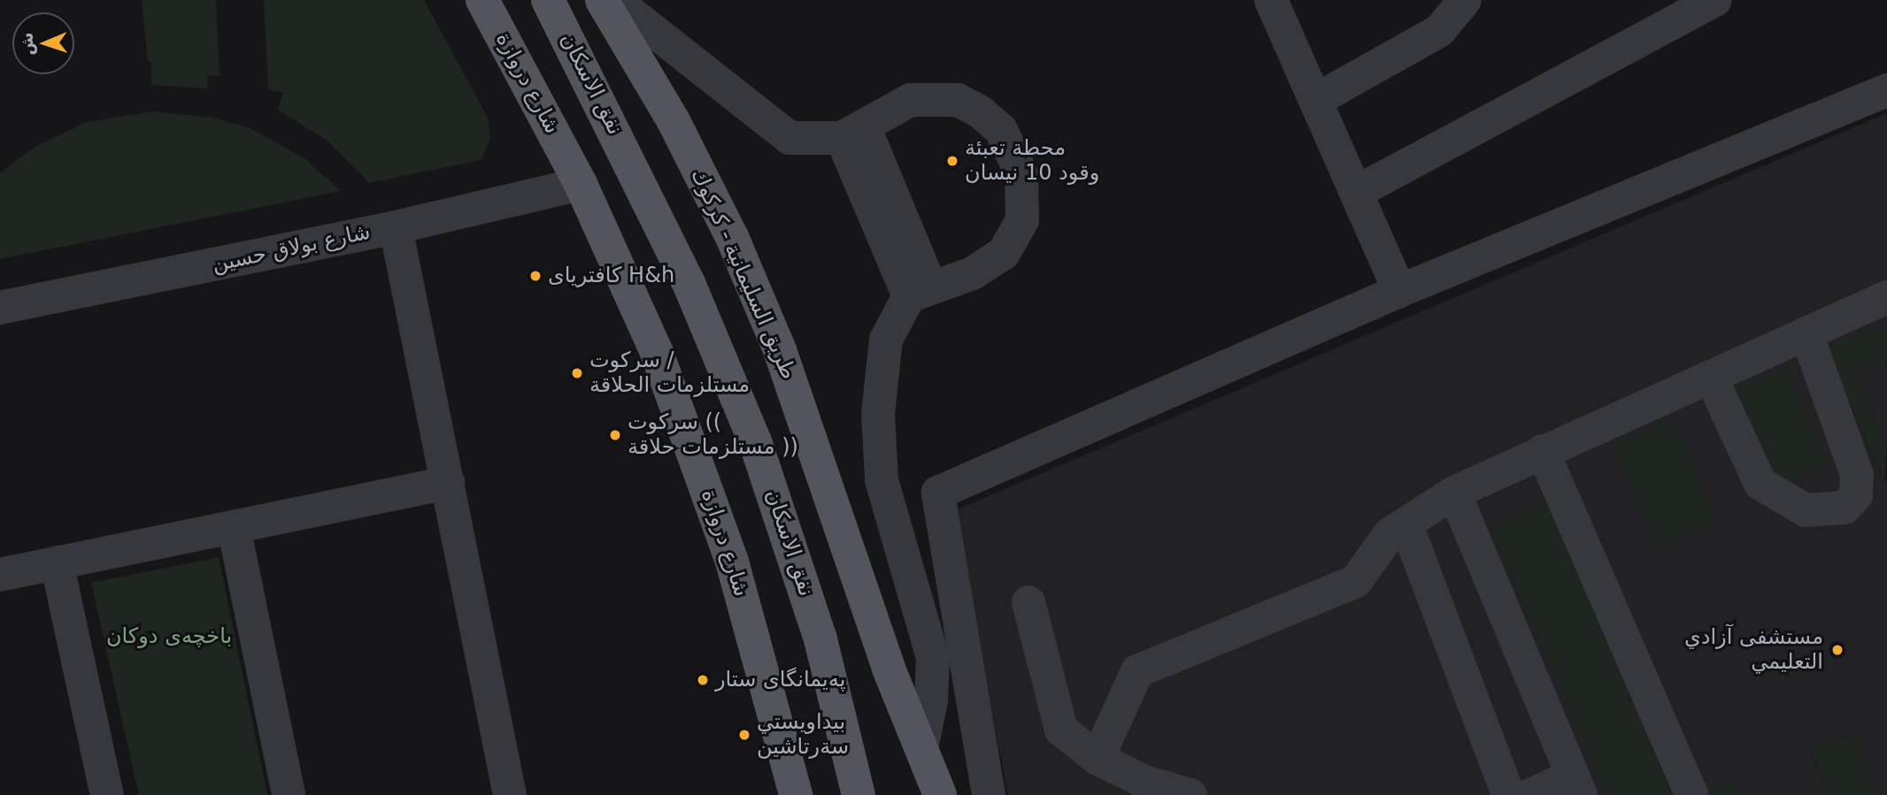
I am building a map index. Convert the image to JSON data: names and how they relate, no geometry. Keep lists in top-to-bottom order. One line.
{"streets":{"main road":["شارع دروازة","نفق الاسكان","طريق السليمانية - كركوك"],"street":["شارع بولاق حسين"]},"crossings":[["شارع دروازة","شارع بولاق حسين"]],"parks":["باخچەی دوکان"],"places":["محطة تعبئة وقود 10 نيسان","کافتریای H&h","سركوت / مستلزمات الحلاقة","سركوت (( مستلزمات حلاقة ))","مستشفى آزادي التعليمي","پەیمانگای ستار","بيداويستي سةرتاشين"],"north":"left"}
